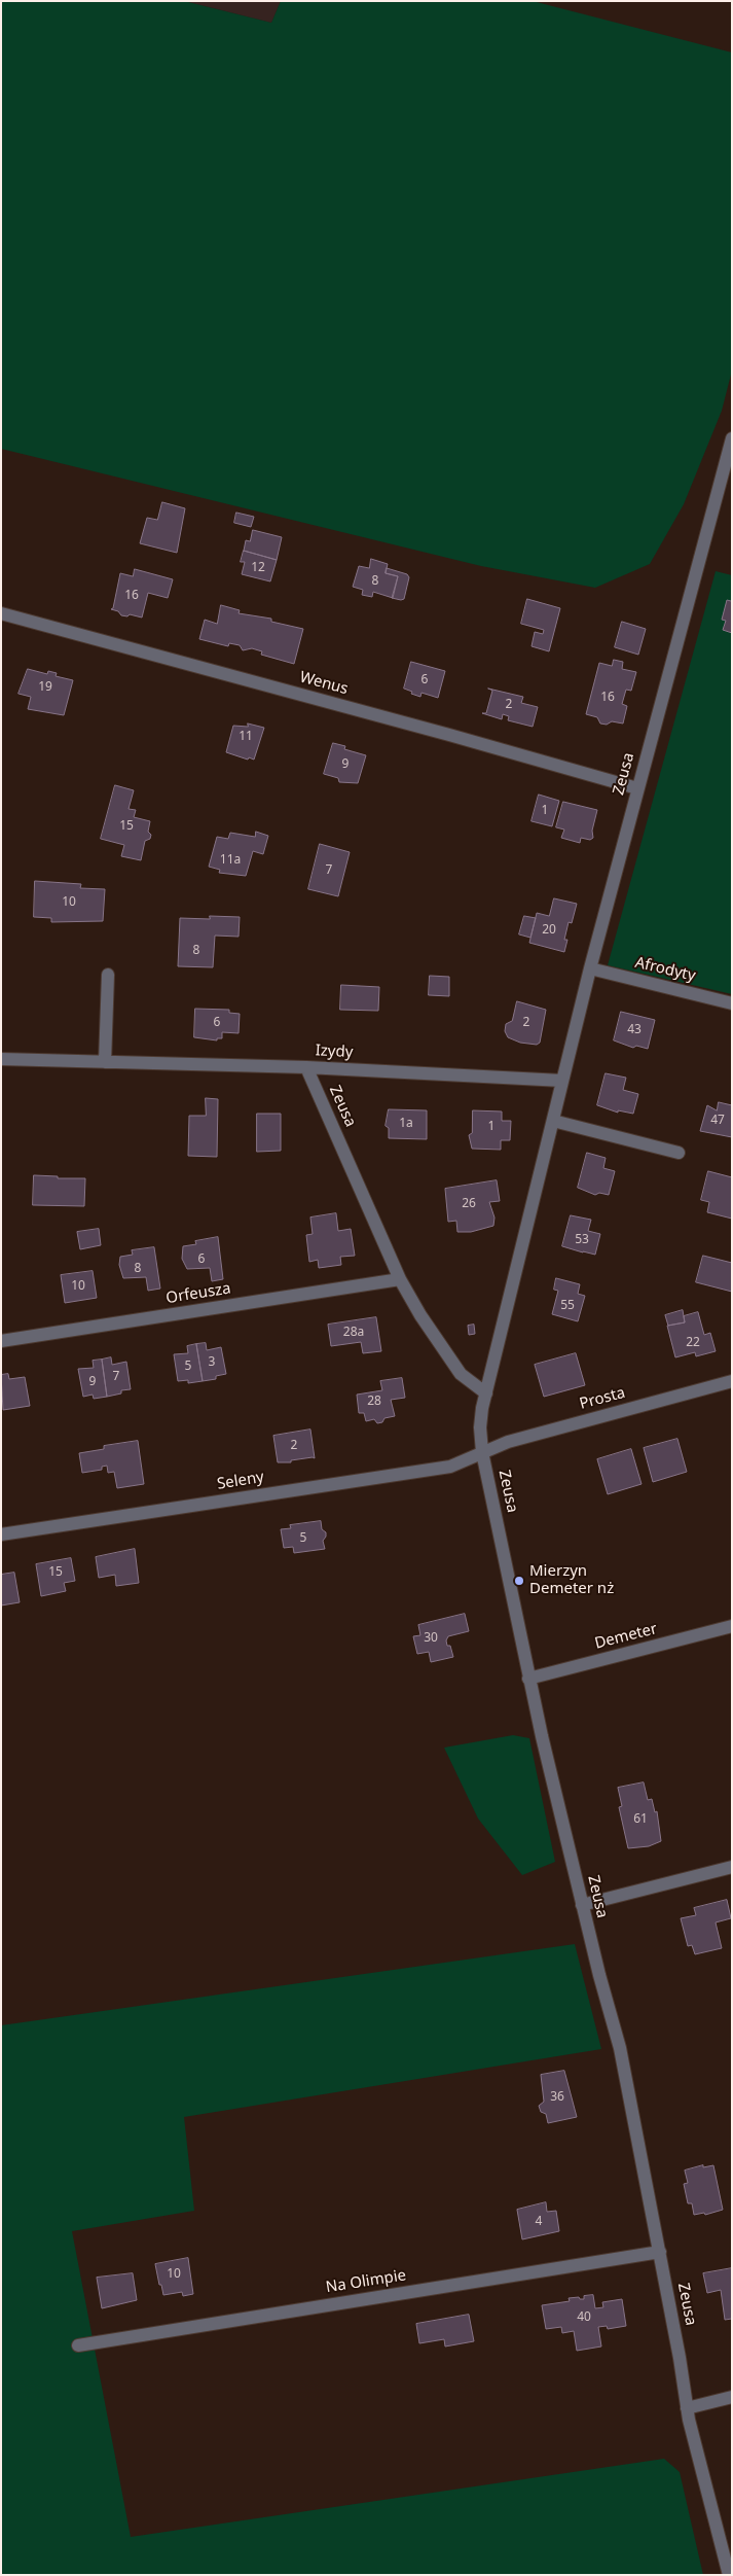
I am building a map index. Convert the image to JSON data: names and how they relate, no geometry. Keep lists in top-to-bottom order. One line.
{"streets":{"street":["Wenus","Zeusa","Afrodyty","Izydy","Orfeusza","Prosta","Seleny","Demeter","Na Olimpie"]},"crossings":[["Wenus","Zeusa"],["Zeusa","Afrodyty"],["Zeusa","Izydy"],["Zeusa","Orfeusza"],["Zeusa","Prosta"],["Zeusa","Seleny"],["Zeusa","Demeter"],["Zeusa","Na Olimpie"],["Prosta","Seleny"]],"places":["Mierzyn Demeter nż"],"house_numbers":["12","8","16","6","19","16","2","11","9","1","15","11a","7","10","20","8","6","2","43","47","1a","1","26","53","6","8","10","55","28a","22","3","5","7","9","28","2","5","15","30","61","36","4","10","40"]}
